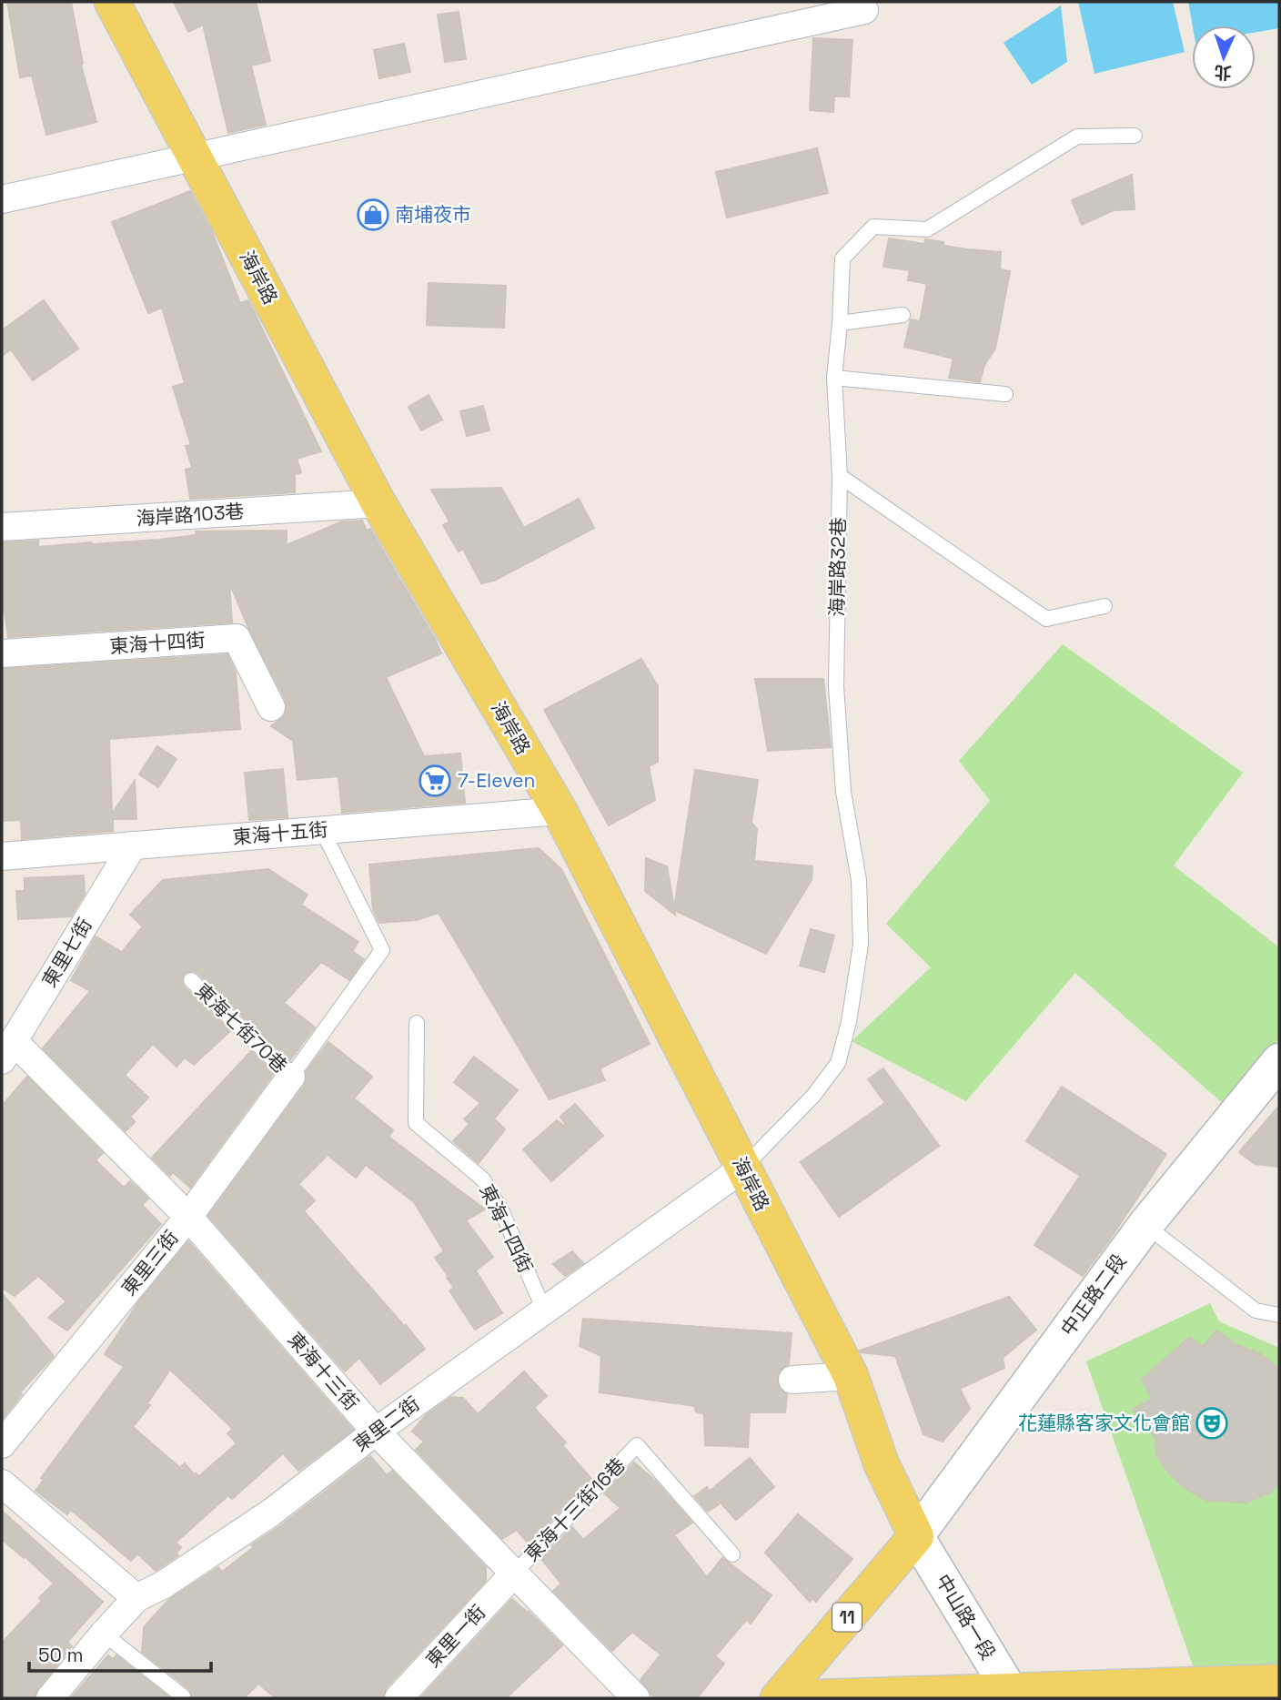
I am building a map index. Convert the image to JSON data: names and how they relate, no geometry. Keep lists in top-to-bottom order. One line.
{"streets":{"main road":["海岸路","11"],"street":["海岸路103巷","東海十四街","東海十五街","東里七街","東里三街","中正路二段","東海十三街","東里二街","中山路一段","東里一街"],"lane":["海岸路32巷","東海七街70巷","東海十三街16巷"]},"crossings":[["海岸路","海岸路103巷"],["海岸路","海岸路32巷"],["海岸路","東海十五街"],["海岸路","中正路二段"],["海岸路","東里二街"],["海岸路","11"],["海岸路","中山路一段"],["海岸路32巷","東里二街"],["東海十四街","東里二街"],["東海十五街","東里七街"],["東里七街","東海十三街"],["東海七街70巷","東里三街"],["東里三街","東海十三街"],["中正路二段","11"],["中正路二段","中山路一段"],["東海十三街","東里二街"],["東海十三街","東海十三街16巷"],["東海十三街","東里一街"],["東海十三街16巷","東里一街"],["11","中山路一段"]],"places":{"shop":["南埔夜市"],"supermarket":["7-Eleven"],"theatre":["花蓮縣客家文化會館"]},"scale_bar":"50 m","north":"bottom"}
